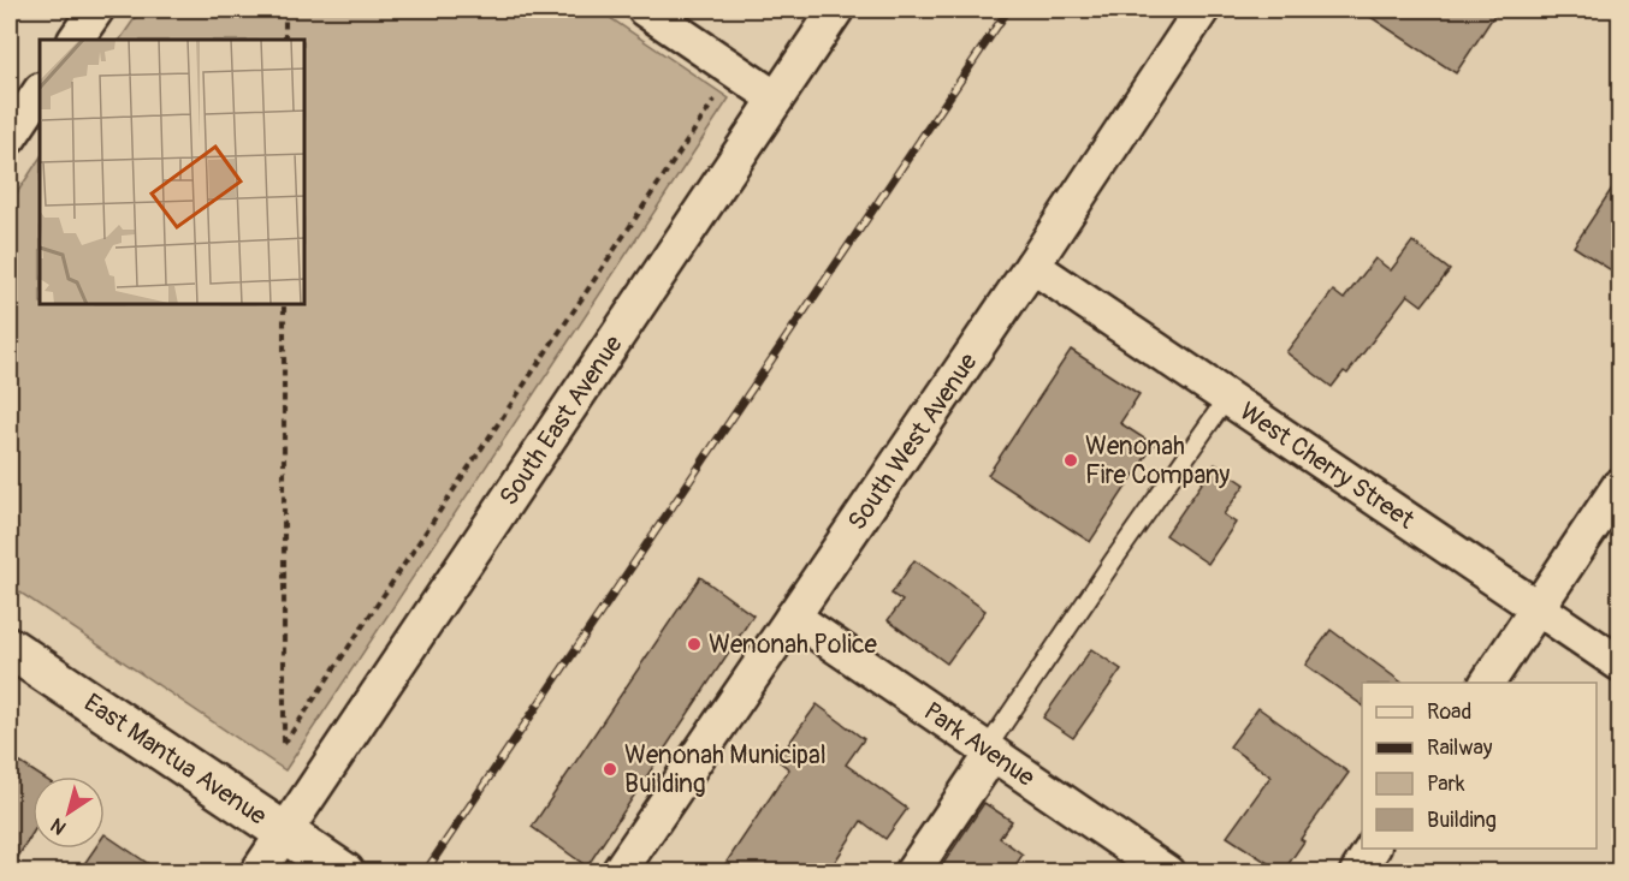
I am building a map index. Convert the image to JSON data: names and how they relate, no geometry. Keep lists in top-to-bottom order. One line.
{"streets":{"street":["South East Avenue","South West Avenue","West Cherry Street","Park Avenue","East Mantua Avenue"]},"crossings":[["South East Avenue","East Mantua Avenue"],["South West Avenue","West Cherry Street"],["South West Avenue","Park Avenue"]],"places":["Wenonah Fire Company","Wenonah Police","Wenonah Municipal Building"],"legend":["Road","Railway","Park","Building"],"north":"bottom left"}
